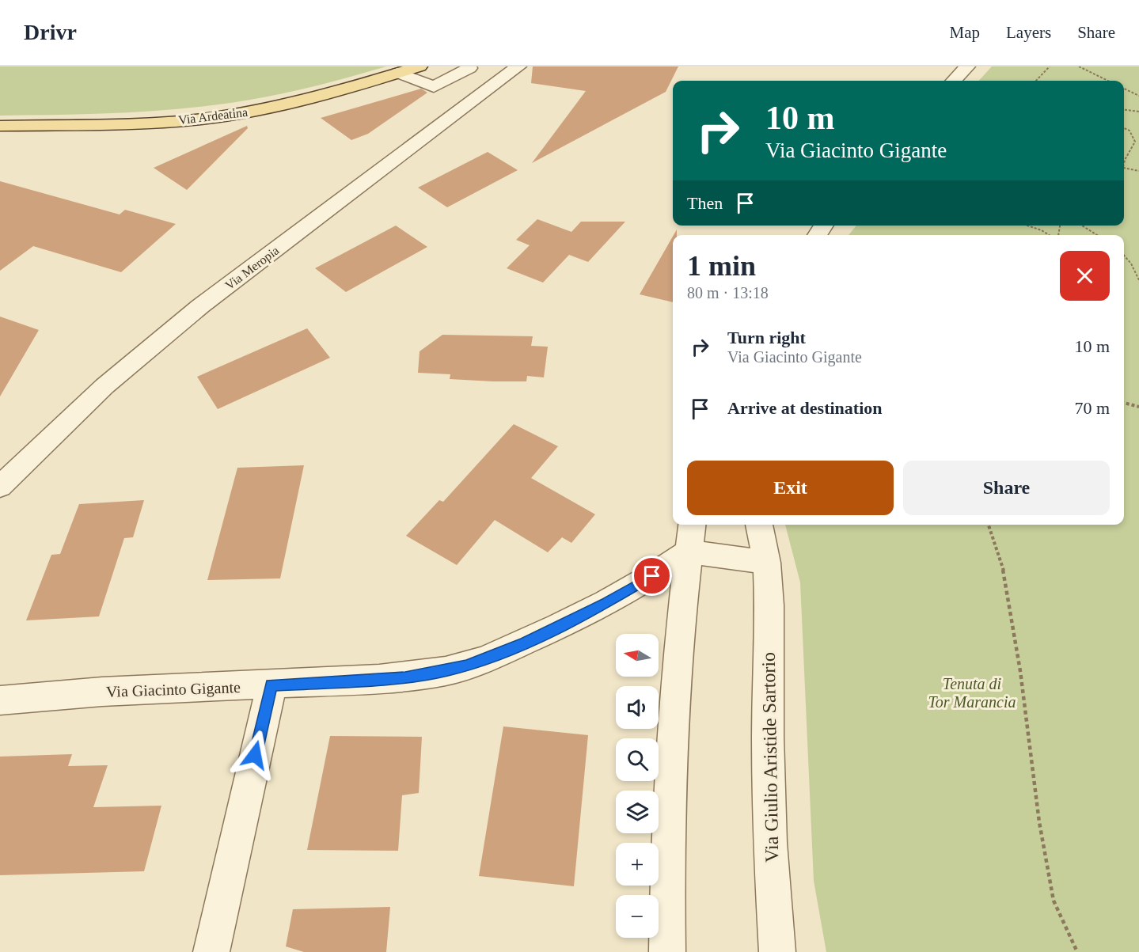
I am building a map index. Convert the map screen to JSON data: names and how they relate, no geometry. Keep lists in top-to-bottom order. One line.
{"streets":{"main road":["Via Ardeatina"],"street":["Via Meropia","Via Giacinto Gigante","Via Giulio Aristide Sartorio"]},"parks":["Tenuta di Tor Marancia"],"north":"left","page":{"header":"Drivr","nav":["Map","Layers","Share"],"turn":["10 m","Via Giacinto Gigante"],"then":"Then","heading":["1 min","80 m · 13:18"],"list":[{"name":"Turn right","note":"Via Giacinto Gigante","value":"10 m"},{"name":"Arrive at destination","value":"70 m"}],"buttons":["Exit","Share"],"map_buttons":["+","−"]}}
